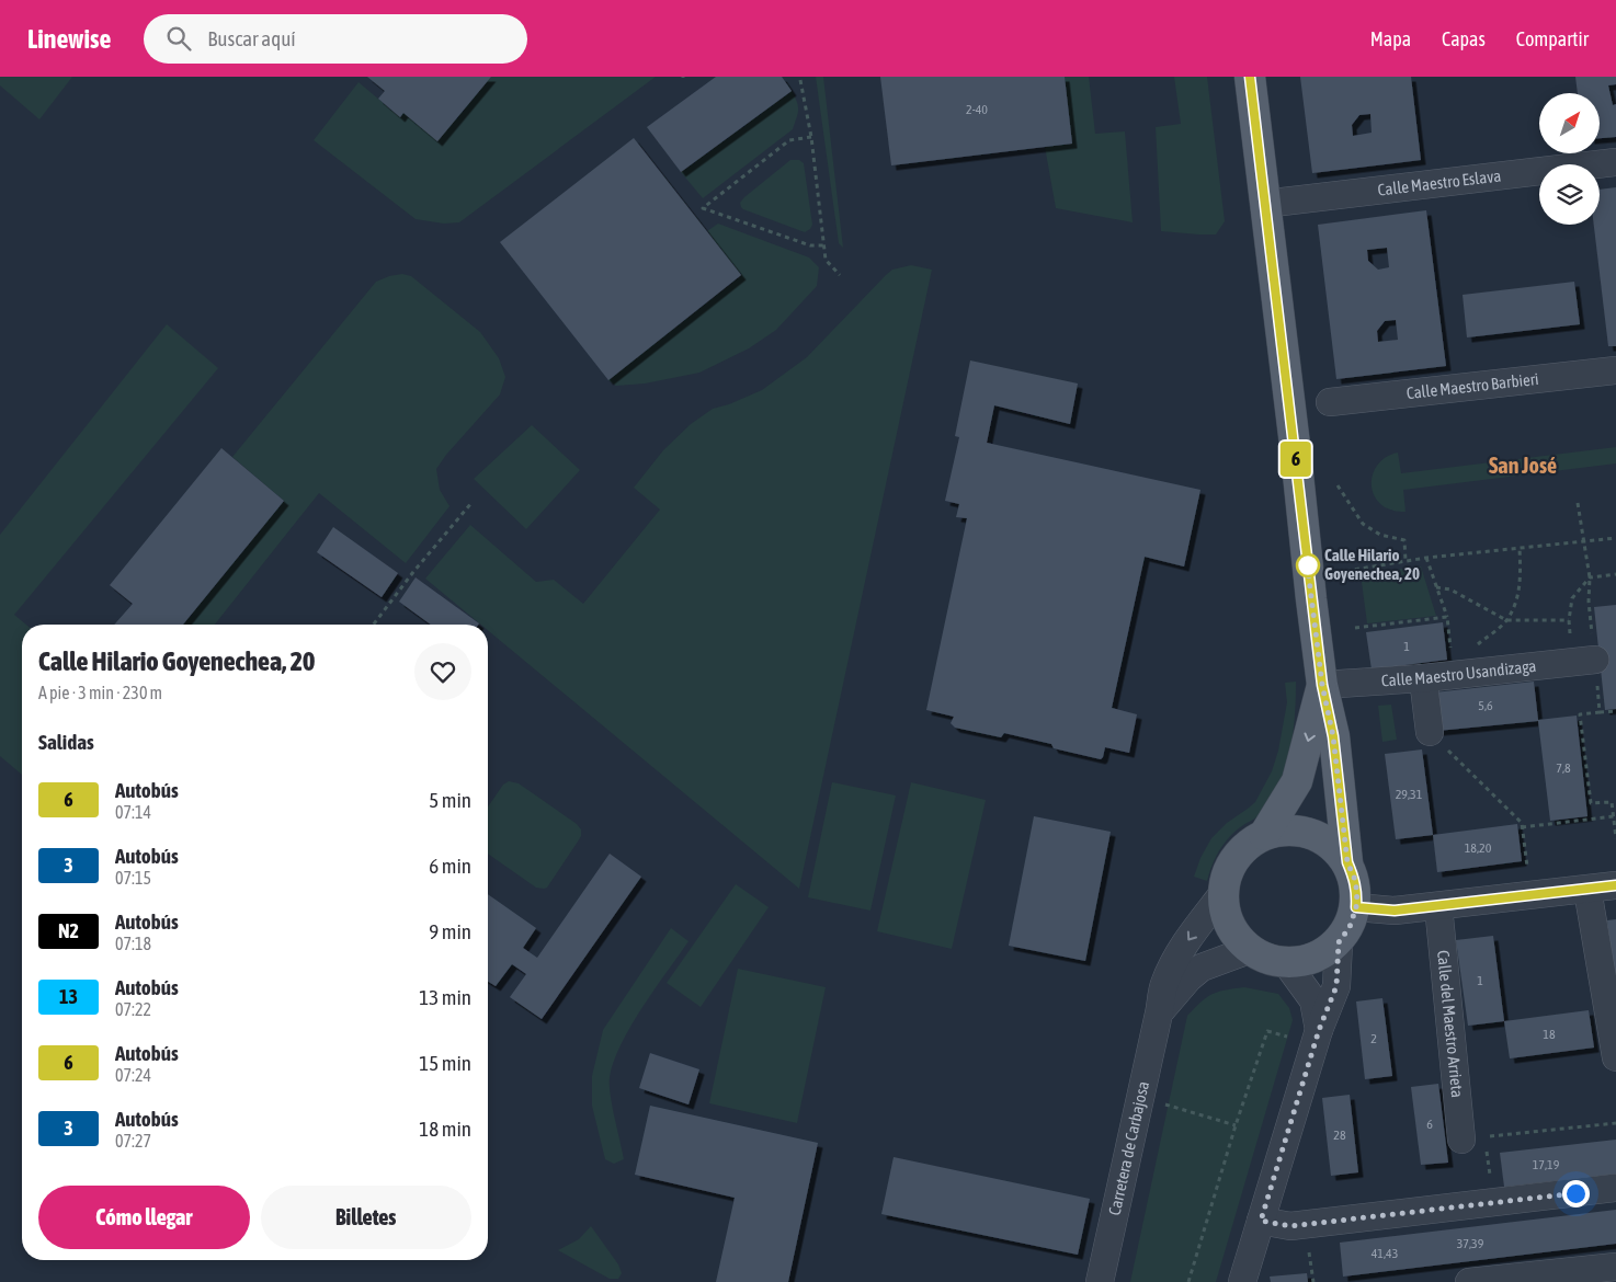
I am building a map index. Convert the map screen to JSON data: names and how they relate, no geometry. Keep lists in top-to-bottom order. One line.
{"streets":{"street":["Calle Maestro Eslava","Calle Maestro Barbieri","Calle Maestro Usandizaga","Calle del Maestro Arrieta","Carretera de Carbajosa"]},"districts":["San José"],"places":["Calle Hilario Goyenechea, 20"],"lines":["bus line 6"],"house_numbers":["2-40","1","5,6","7,8","29,31","18,20","1","18","2","6","28","17,19","37,39","41,43"],"north":"top right","page":{"header":"Linewise","search":"Buscar aquí","nav":["Mapa","Capas","Compartir"],"on_map":"6","heading":[["Calle Hilario Goyenechea, 20","A pie · 3 min · 230 m"],"Salidas"],"list":[{"mark":"6","name":"Autobús","note":"07:14","value":"5 min"},{"mark":"3","name":"Autobús","note":"07:15","value":"6 min"},{"mark":"N2","name":"Autobús","note":"07:18","value":"9 min"},{"mark":"13","name":"Autobús","note":"07:22","value":"13 min"},{"mark":"6","name":"Autobús","note":"07:24","value":"15 min"},{"mark":"3","name":"Autobús","note":"07:27","value":"18 min"}],"buttons":["Cómo llegar","Billetes"]}}
